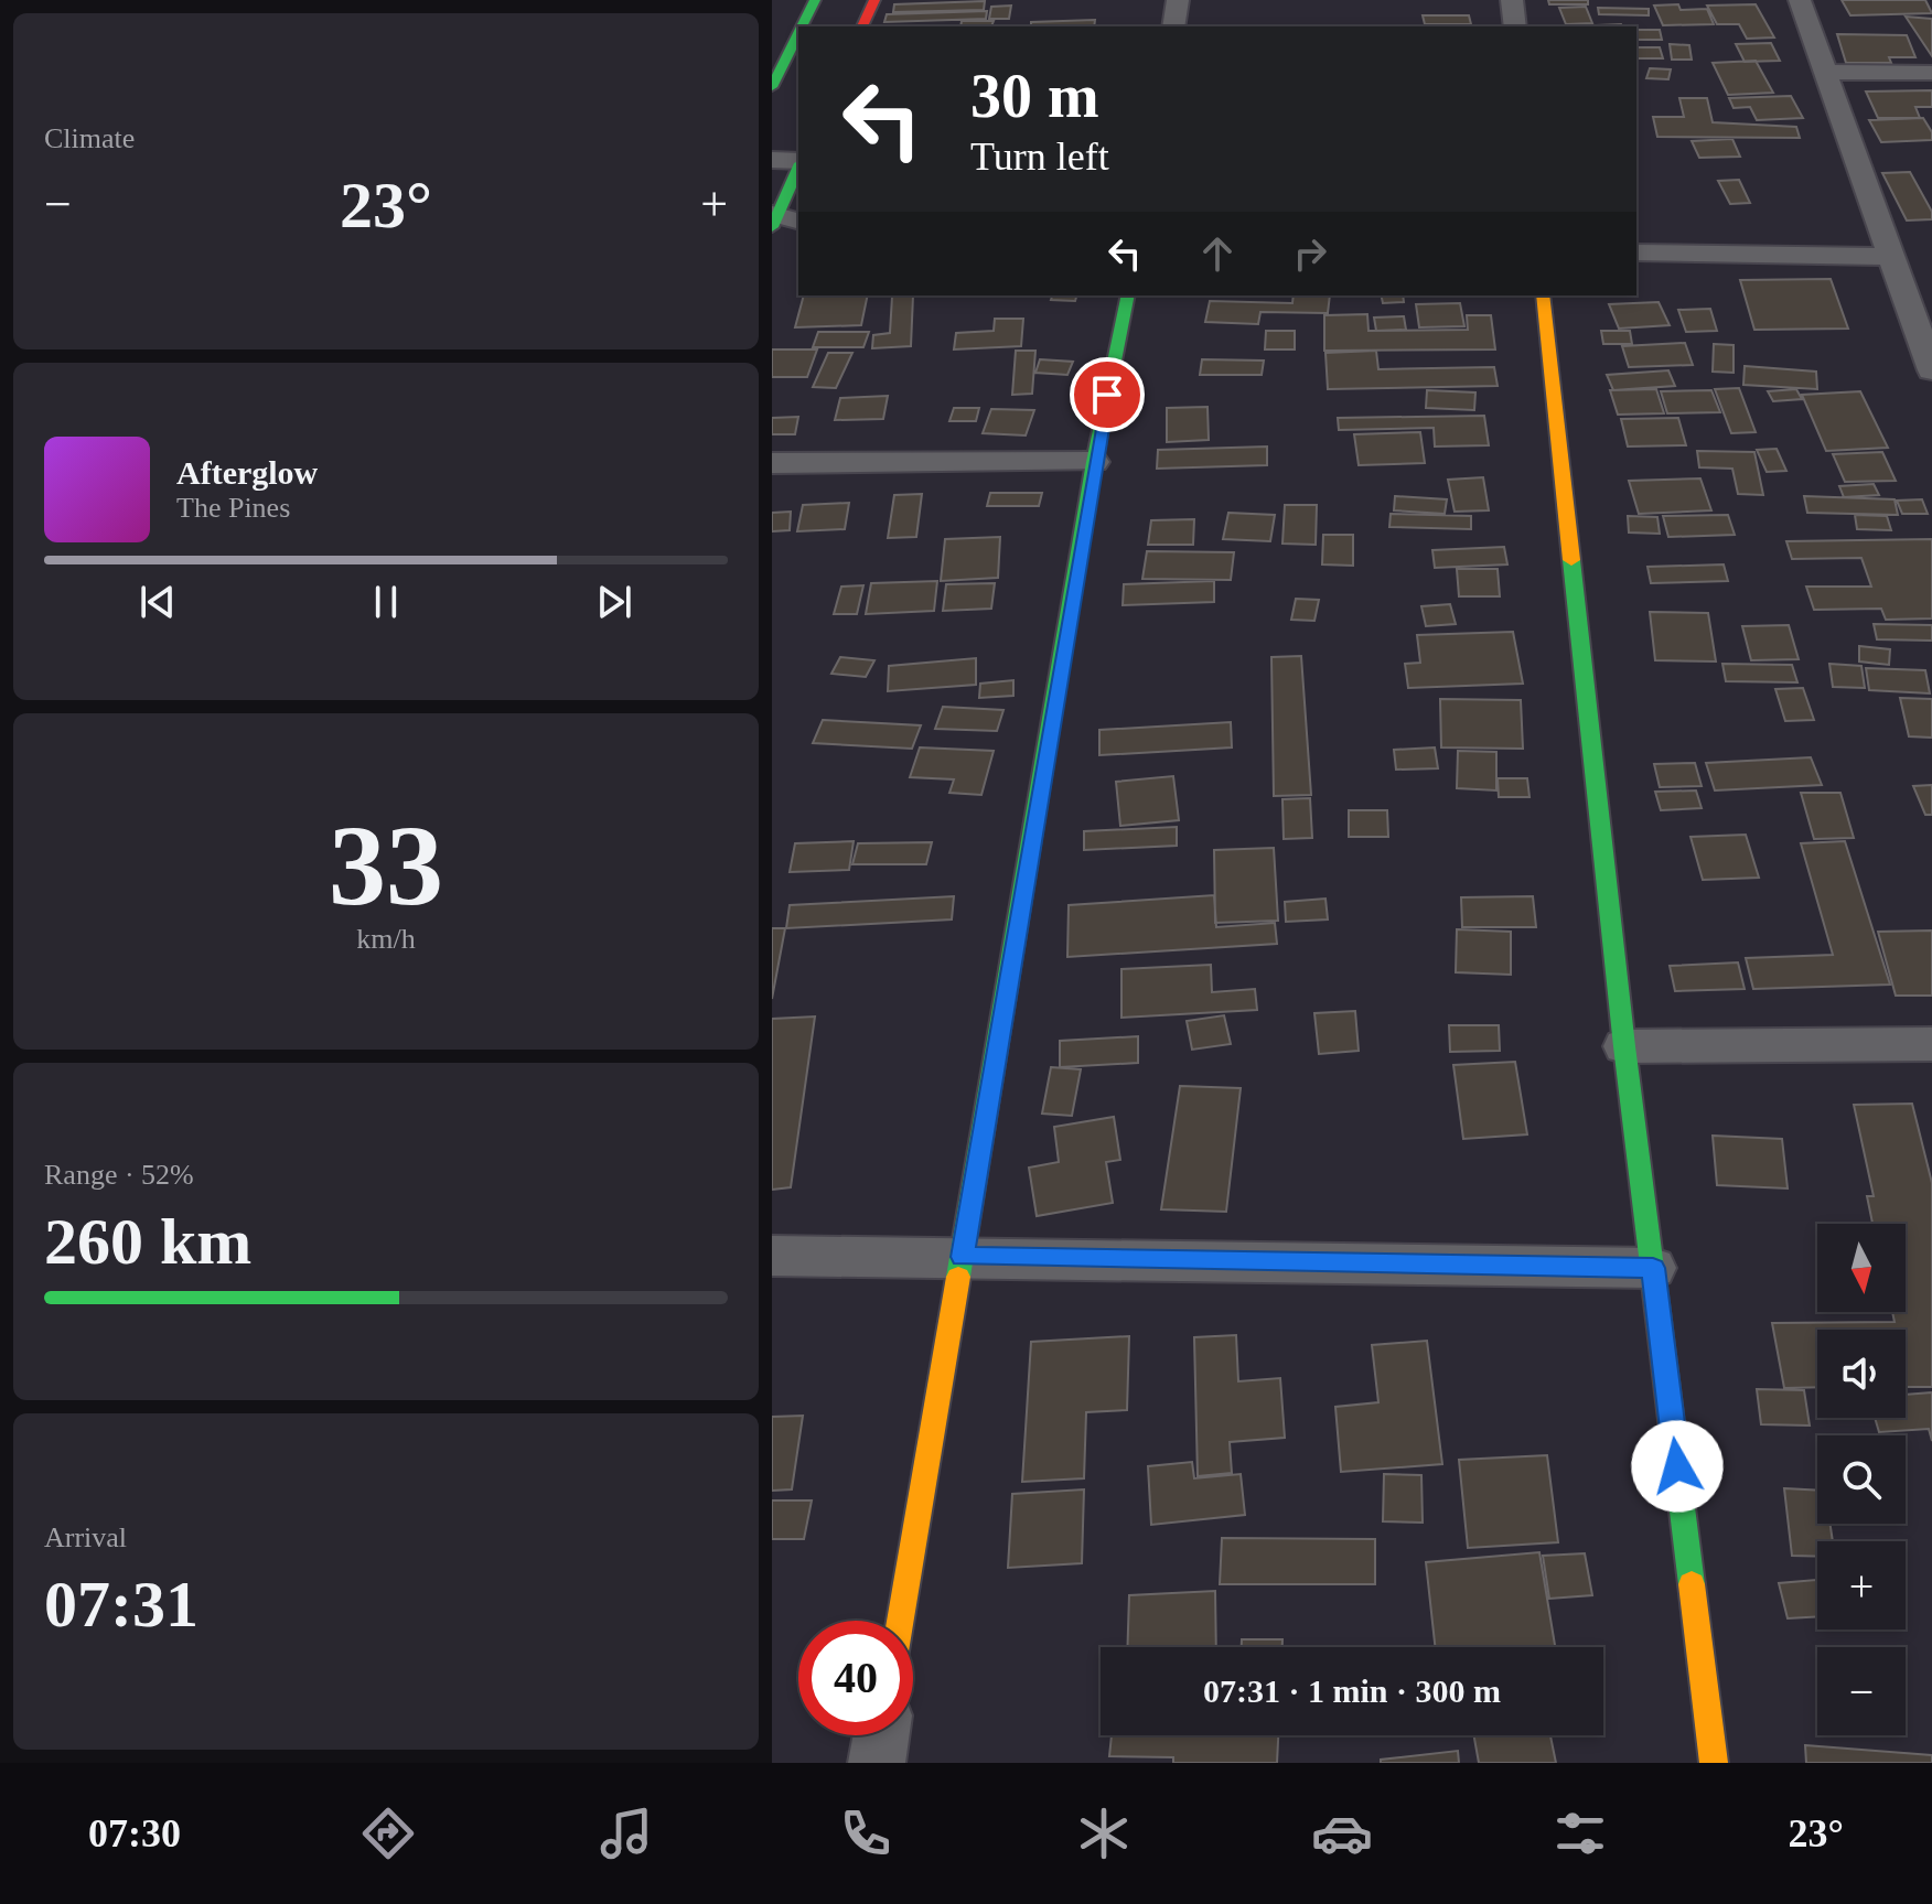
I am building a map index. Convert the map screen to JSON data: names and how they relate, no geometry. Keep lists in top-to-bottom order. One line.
{"north":"bottom","page":{"tile":["Climate",["33","km/h"],["Range · 52%","260 km"],["Arrival","07:31"]],"turn":["30 m","Turn left"],"heat":["−","23°","+"],"song":["Afterglow","The Pines"],"map_buttons":["+","−"],"limit":"40","trip":"07:31 · 1 min · 300 m","tabs":["07:30","23°"]}}
